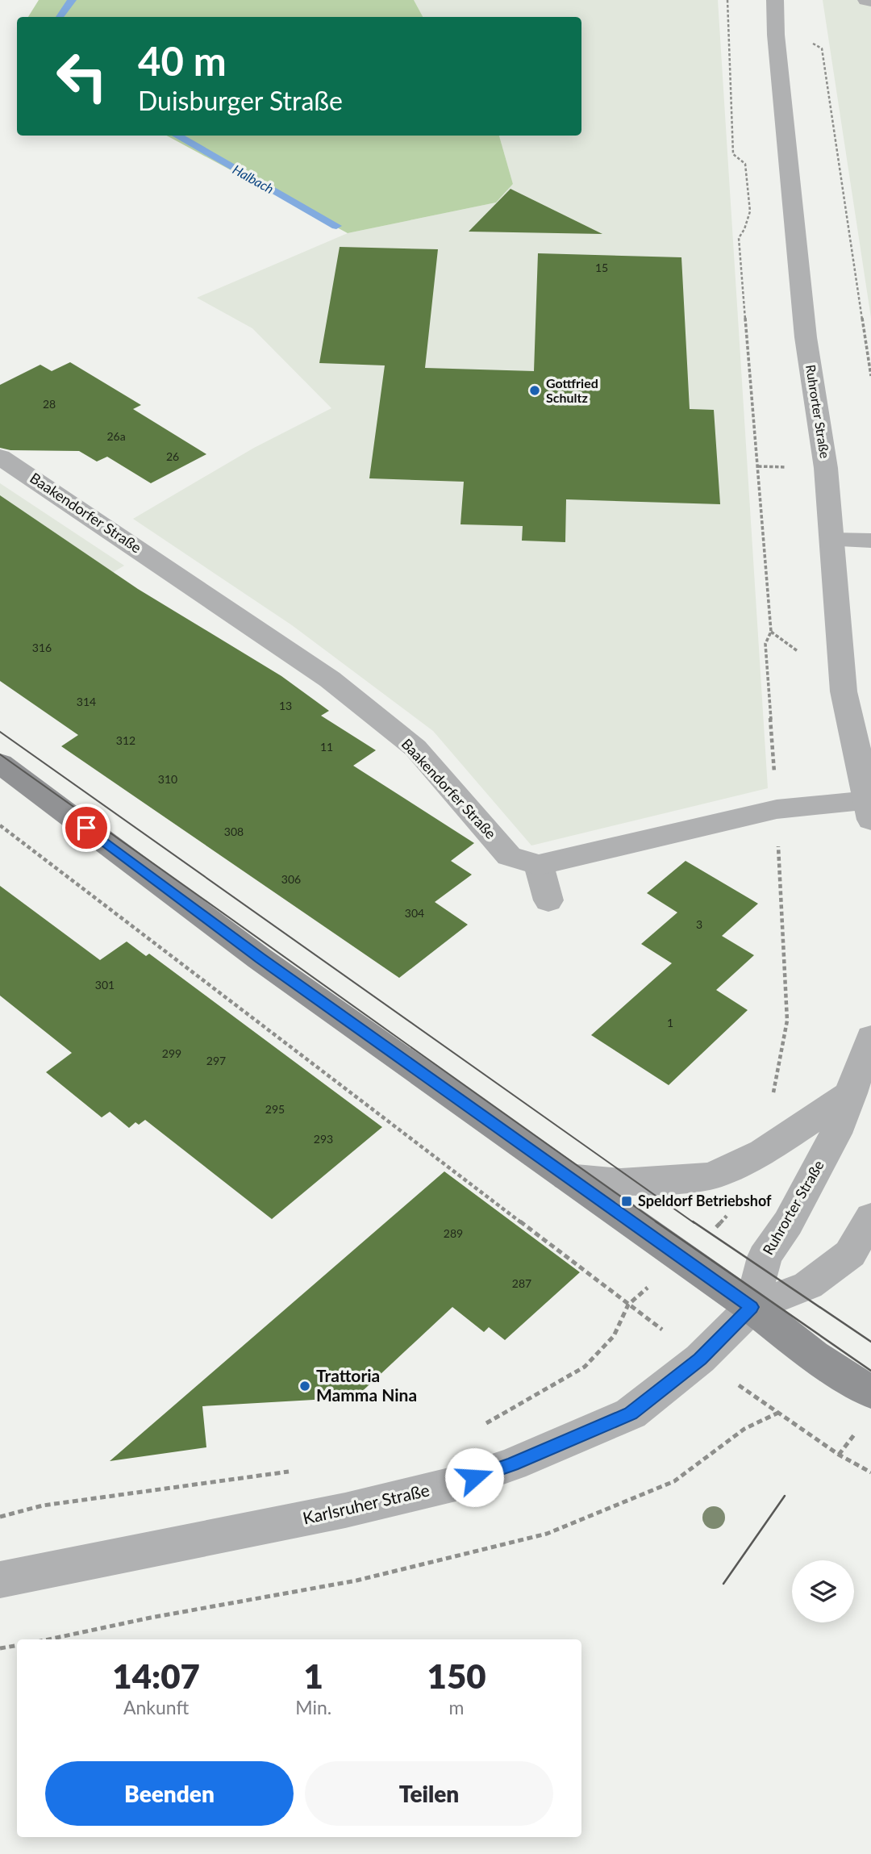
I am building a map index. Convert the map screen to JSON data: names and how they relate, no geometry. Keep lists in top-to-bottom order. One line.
{"streets":{"street":["Ruhrorter Straße","Baakendorfer Straße","Karlsruher Straße"]},"crossings":[["Ruhrorter Straße","Karlsruher Straße"]],"water":["Halbach"],"places":{"other":["Gottfried Schultz","Trattoria Mamma Nina"],"transit":["Speldorf Betriebshof"]},"house_numbers":["15","28","26a","26","316","314","13","312","11","310","308","306","304","3","301","1","299","297","295","293","289","287"],"page":{"turn":["40 m","Duisburger Straße"],"eta":["14:07","Ankunft","1","Min.","150","m"],"buttons":["Beenden","Teilen"]}}
